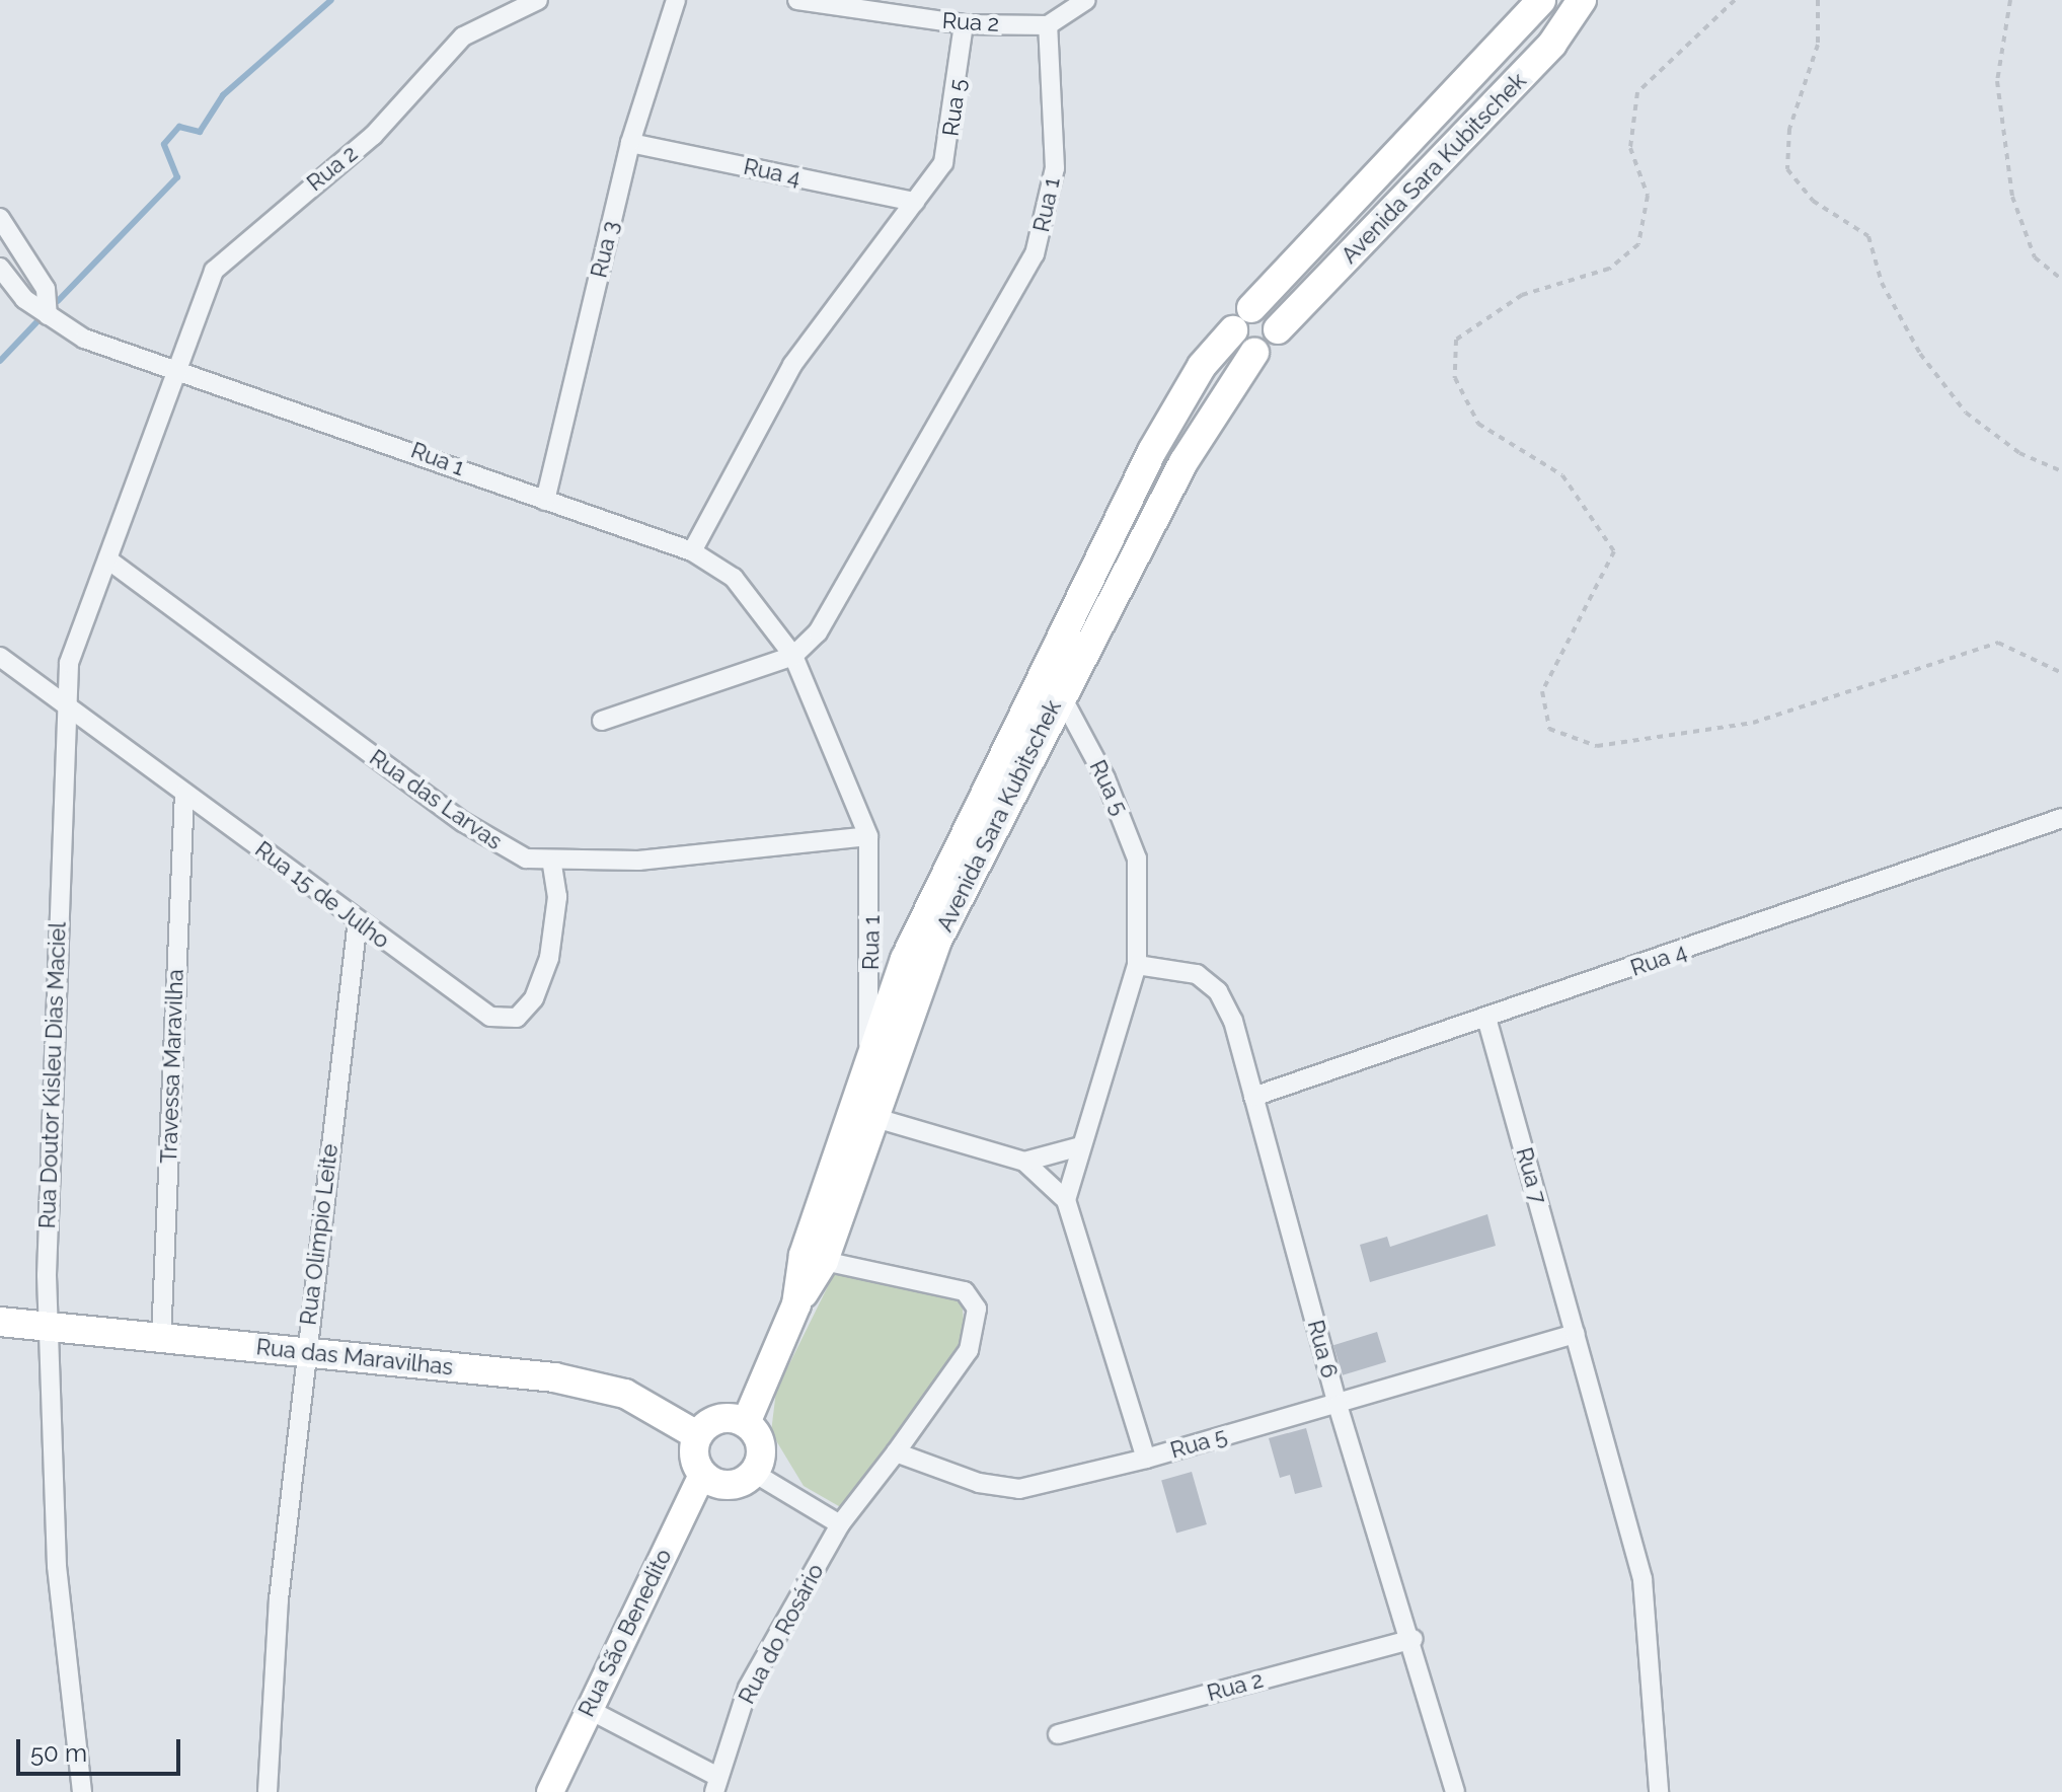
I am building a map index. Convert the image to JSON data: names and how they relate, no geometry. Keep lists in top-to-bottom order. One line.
{"streets":{"main road":["Avenida Sara Kubitschek","Rua das Maravilhas"],"street":["Rua 2","Rua 5","Rua 4","Rua 1","Rua 3","Rua das Larvas","Rua 15 de Julho","Travessa Maravilha","Rua Doutor Kisleu Dias Maciel","Rua 7","Rua Olimpio Leite","Rua 6","Rua São Benedito","Rua do Rosário"]},"crossings":[["Rua 2","Rua 5"],["Rua 2","Rua 1"],["Rua 2","Rua Doutor Kisleu Dias Maciel"],["Rua 2","Rua 6"],["Rua 5","Avenida Sara Kubitschek"],["Rua 5","Rua 4"],["Rua 5","Rua 1"],["Rua 5","Rua 7"],["Rua 5","Rua 6"],["Avenida Sara Kubitschek","Rua 1"],["Rua 4","Rua 3"],["Rua 4","Rua 7"],["Rua 4","Rua 6"],["Rua 1","Rua 3"],["Rua 1","Rua das Larvas"],["Rua 1","Rua Doutor Kisleu Dias Maciel"],["Rua das Larvas","Rua 15 de Julho"],["Rua das Larvas","Rua Doutor Kisleu Dias Maciel"],["Rua 15 de Julho","Travessa Maravilha"],["Rua 15 de Julho","Rua Doutor Kisleu Dias Maciel"],["Rua 15 de Julho","Rua Olimpio Leite"],["Travessa Maravilha","Rua das Maravilhas"],["Rua Doutor Kisleu Dias Maciel","Rua das Maravilhas"],["Rua Olimpio Leite","Rua das Maravilhas"],["Rua das Maravilhas","Rua São Benedito"]],"scale_bar":"50 m"}
